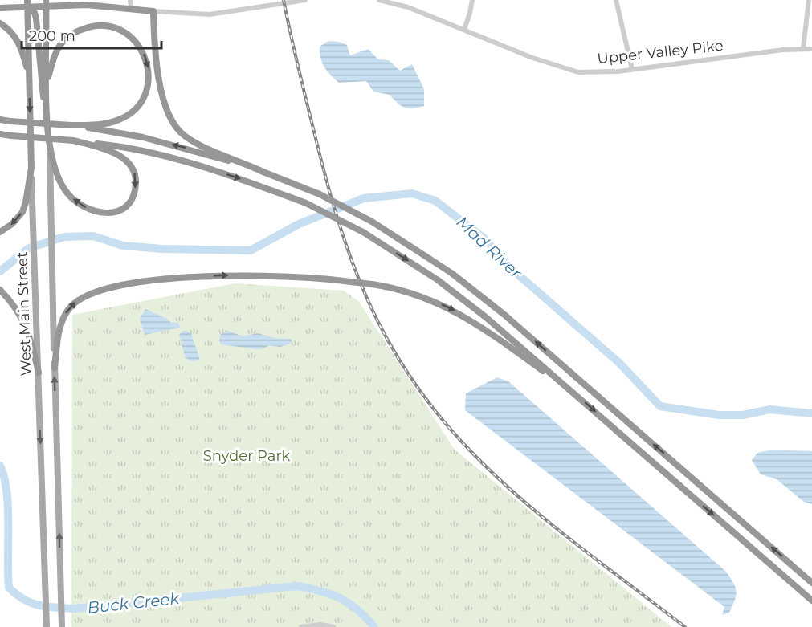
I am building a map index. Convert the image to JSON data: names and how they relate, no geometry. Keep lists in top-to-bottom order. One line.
{"streets":{"highway":["West Main Street"],"street":["Upper Valley Pike"]},"water":["Mad River","Buck Creek"],"parks":["Snyder Park"],"scale_bar":"200 m"}
